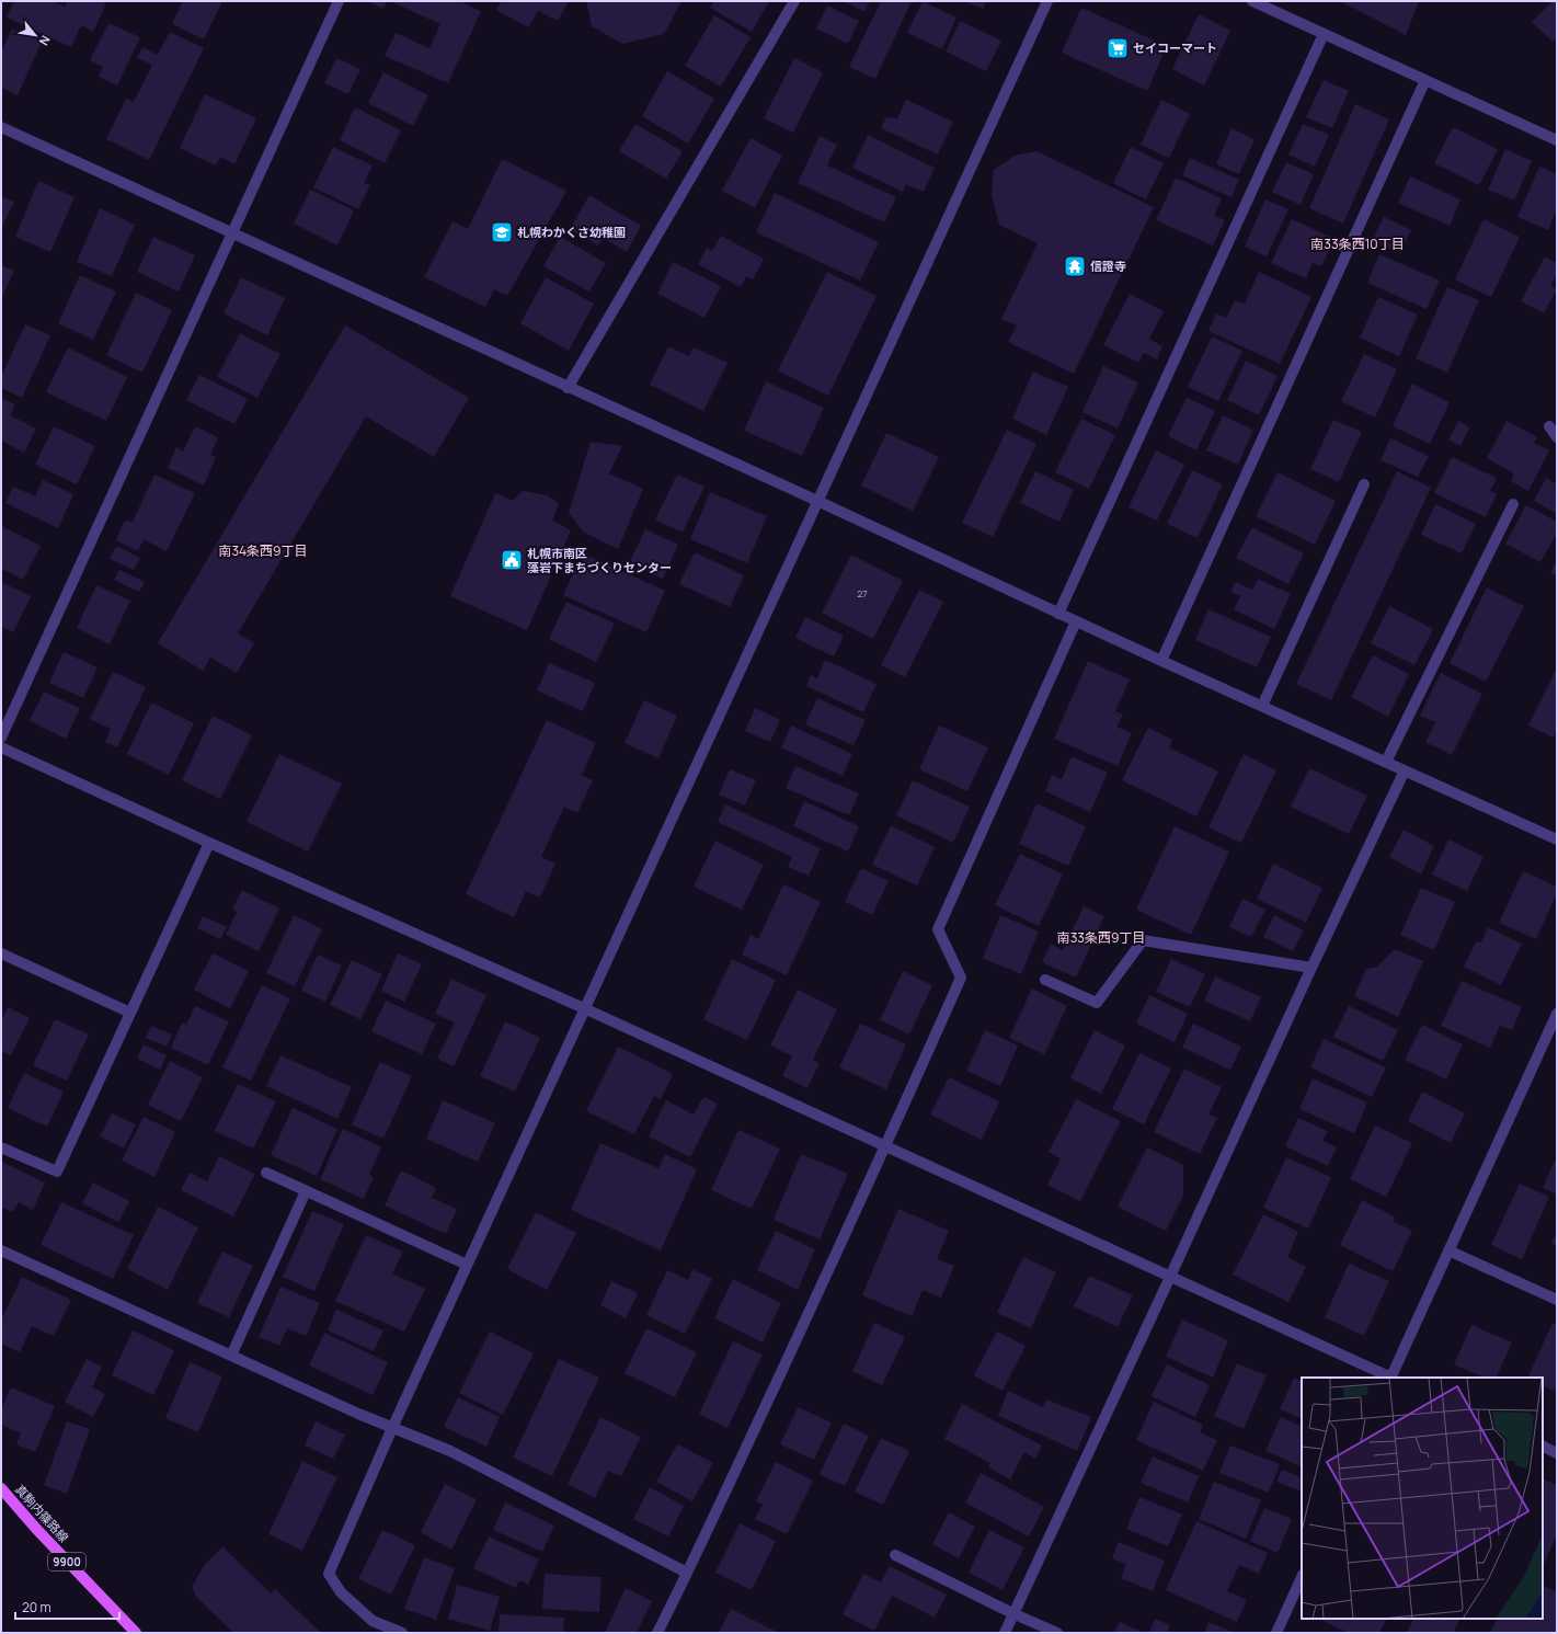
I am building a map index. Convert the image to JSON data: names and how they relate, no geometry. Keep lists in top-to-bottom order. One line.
{"streets":{"main road":["真駒内篠路線","9900"]},"districts":["南33条西10丁目","南34条西9丁目","南33条西9丁目"],"places":{"supermarket":["セイコーマート"],"school or university":["札幌わかくさ幼稚園"],"temple":["信證寺"],"public building":["札幌市南区 藻岩下まちづくりセンター"]},"house_numbers":["27"],"scale_bar":"20 m","north":"bottom right"}
